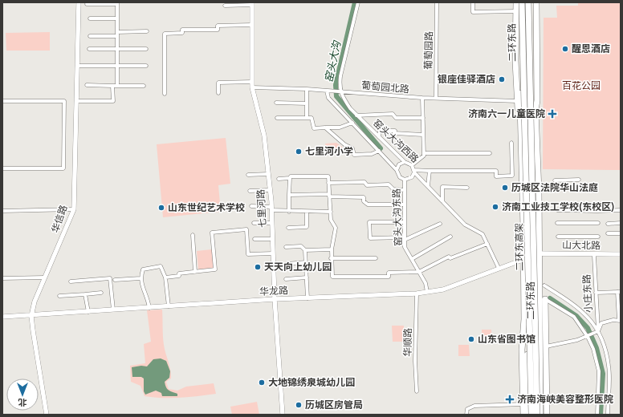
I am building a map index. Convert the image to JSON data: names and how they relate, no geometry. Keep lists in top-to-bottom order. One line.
{"streets":{"highway":["二环东路","二环东高架"],"main road":["七里河路","华信路","山大北路","华龙路"],"street":["葡萄园路","葡萄园北路","窑头大沟西路","窑头大沟东路","小庄东路","华顺路"]},"crossings":[["二环东路","葡萄园北路"],["二环东路","山大北路"],["二环东路","二环东高架"],["二环东路","华龙路"],["葡萄园路","葡萄园北路"],["葡萄园北路","窑头大沟西路"],["葡萄园北路","七里河路"],["葡萄园北路","窑头大沟东路"],["窑头大沟西路","窑头大沟东路"],["窑头大沟西路","华龙路"],["七里河路","华龙路"],["窑头大沟东路","华龙路"],["华信路","华龙路"],["山大北路","华龙路"],["山大北路","小庄东路"],["华龙路","华顺路"]],"water":["窑头大沟"],"parks":["百花公园"],"places":{"other":["醒恩酒店","银座佳驿酒店","七里河小学","历城区法院华山法庭","济南工业技工学校(东校区)","山东世纪艺术学校","天天向上幼儿园","山东省图书馆","大地锦绣泉城幼儿园","历城区房管局"],"health":["济南六一儿童医院","济南海峡美容整形医院"]},"north":"bottom"}
